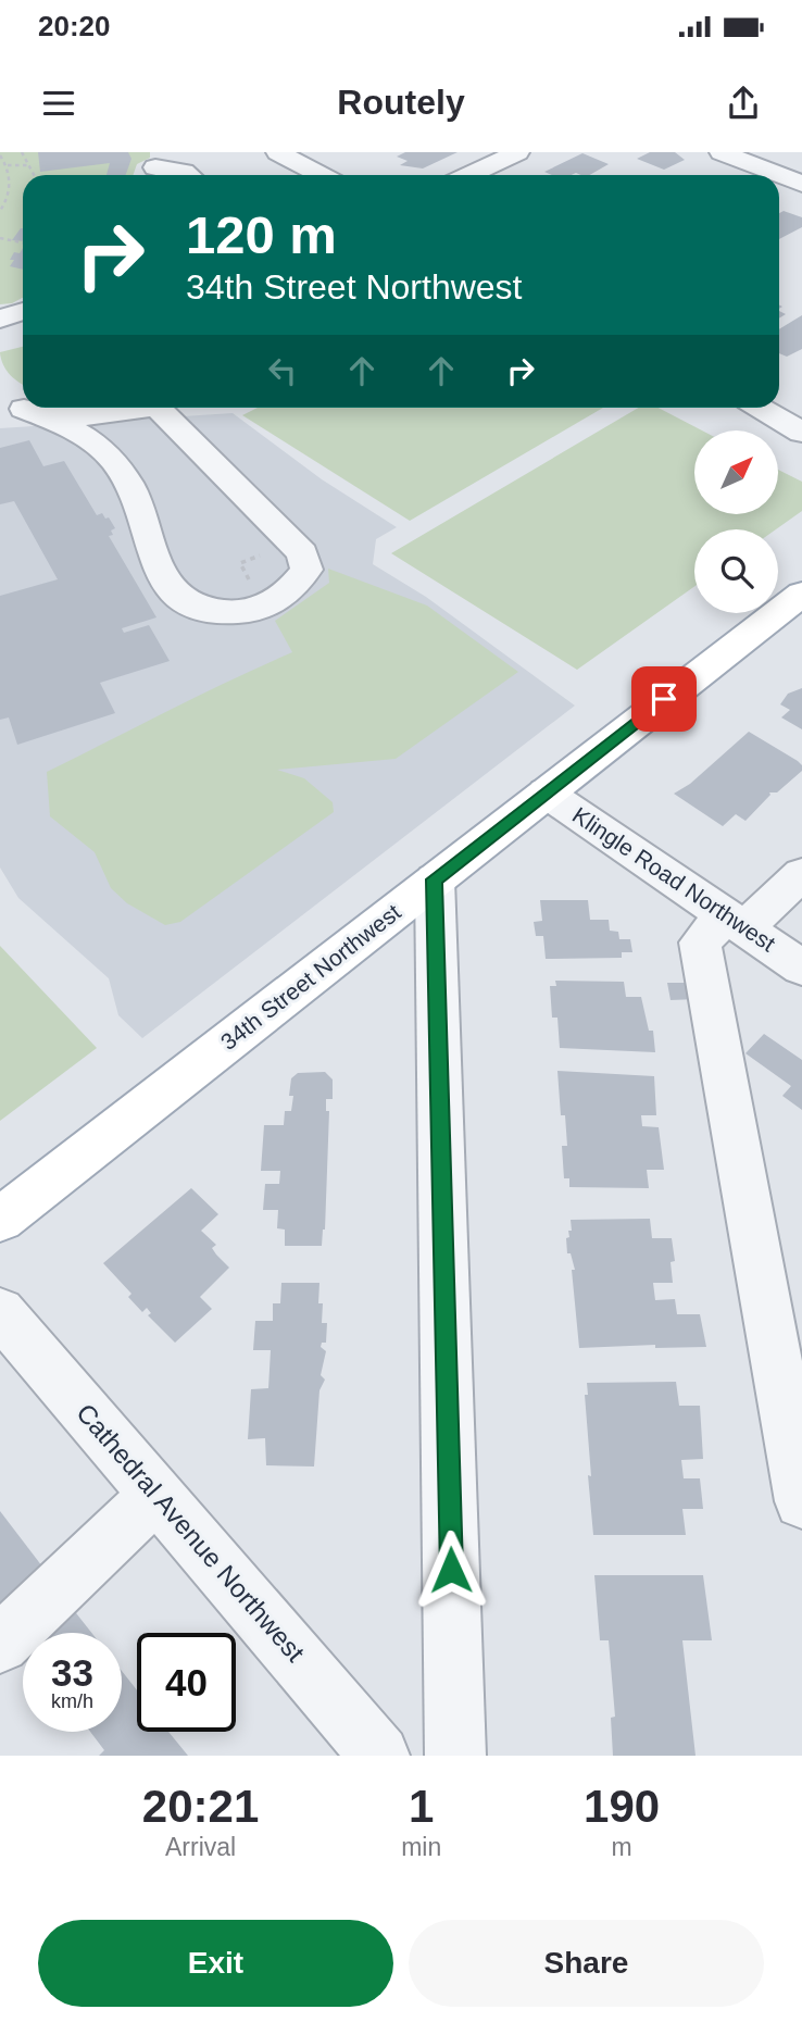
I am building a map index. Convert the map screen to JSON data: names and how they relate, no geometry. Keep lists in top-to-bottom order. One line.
{"streets":{"main road":["34th Street Northwest"],"street":["Klingle Road Northwest","Cathedral Avenue Northwest"]},"crossings":[["Klingle Road Northwest","34th Street Northwest"]],"north":"top right","page":{"status":"20:20","header":"Routely","turn":["120 m","34th Street Northwest"],"speed":"33 km/h","limit":"40","eta":["20:21","Arrival","1","min","190","m"],"buttons":["Exit","Share"]}}
